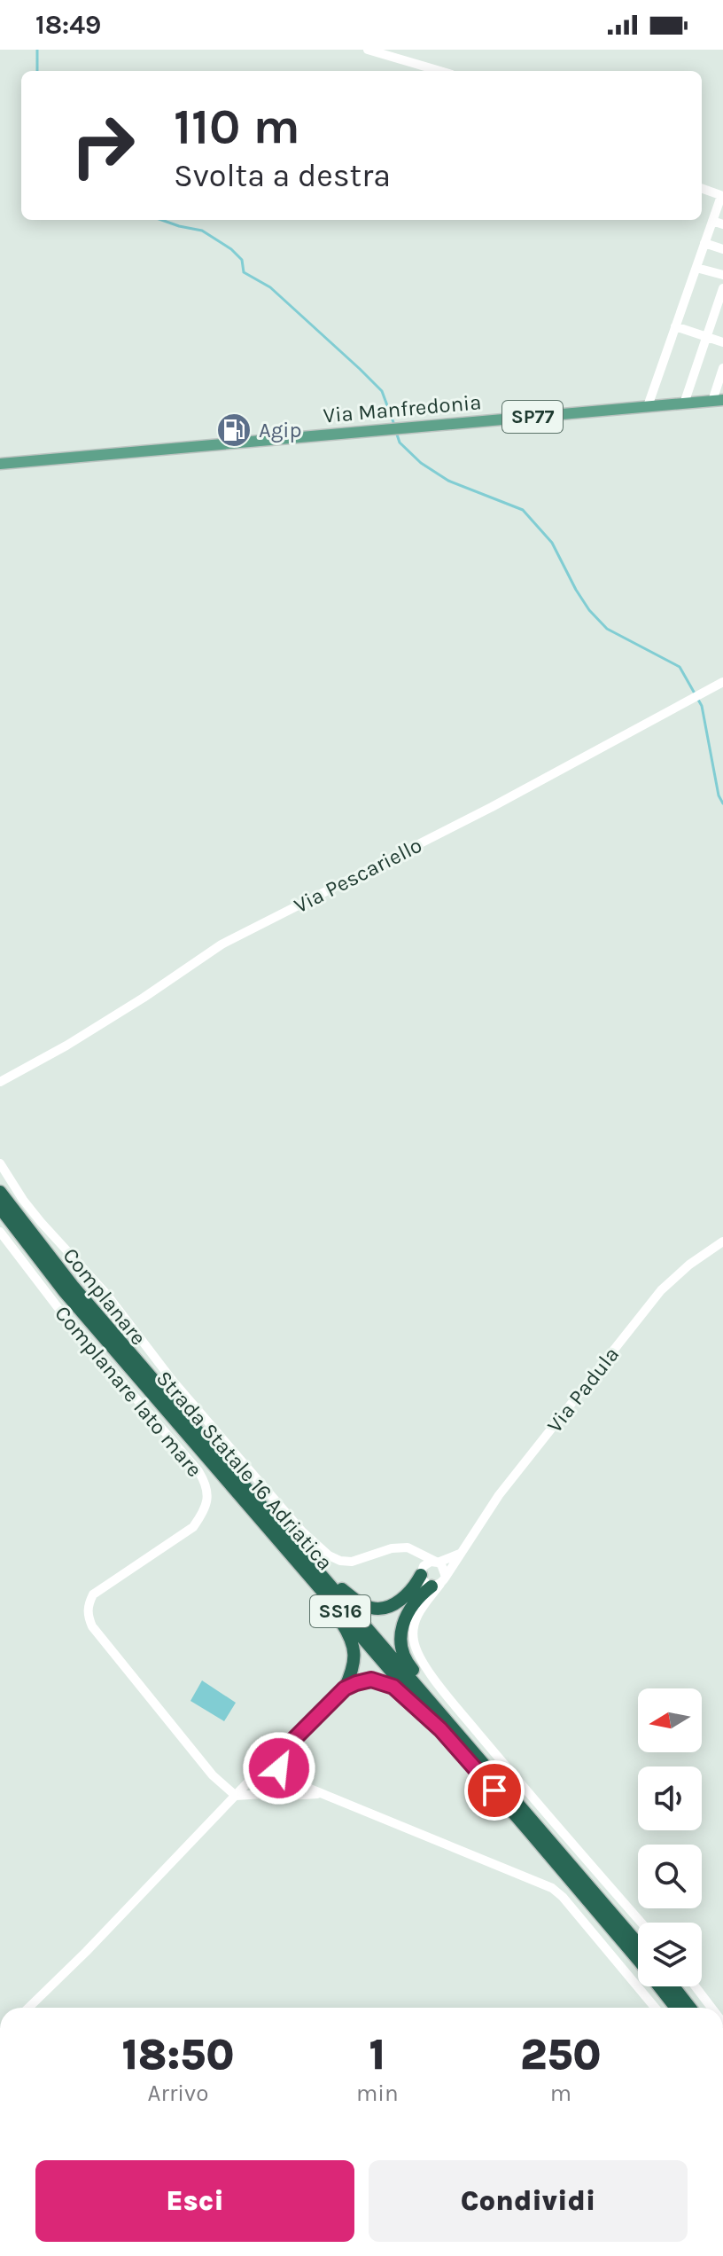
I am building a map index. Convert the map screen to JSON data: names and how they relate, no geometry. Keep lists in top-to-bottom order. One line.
{"streets":{"highway":["Strada Statale 16 Adriatica","SS16"],"main road":["Via Manfredonia","SP77"],"street":["Via Pescariello","Complanare","Via Padula","Complanare lato mare"]},"places":{"fuel station":["Agip"]},"north":"left","page":{"status":"18:49","turn":["110 m","Svolta a destra"],"eta":["18:50","Arrivo","1","min","250","m"],"buttons":["Esci","Condividi"]}}
